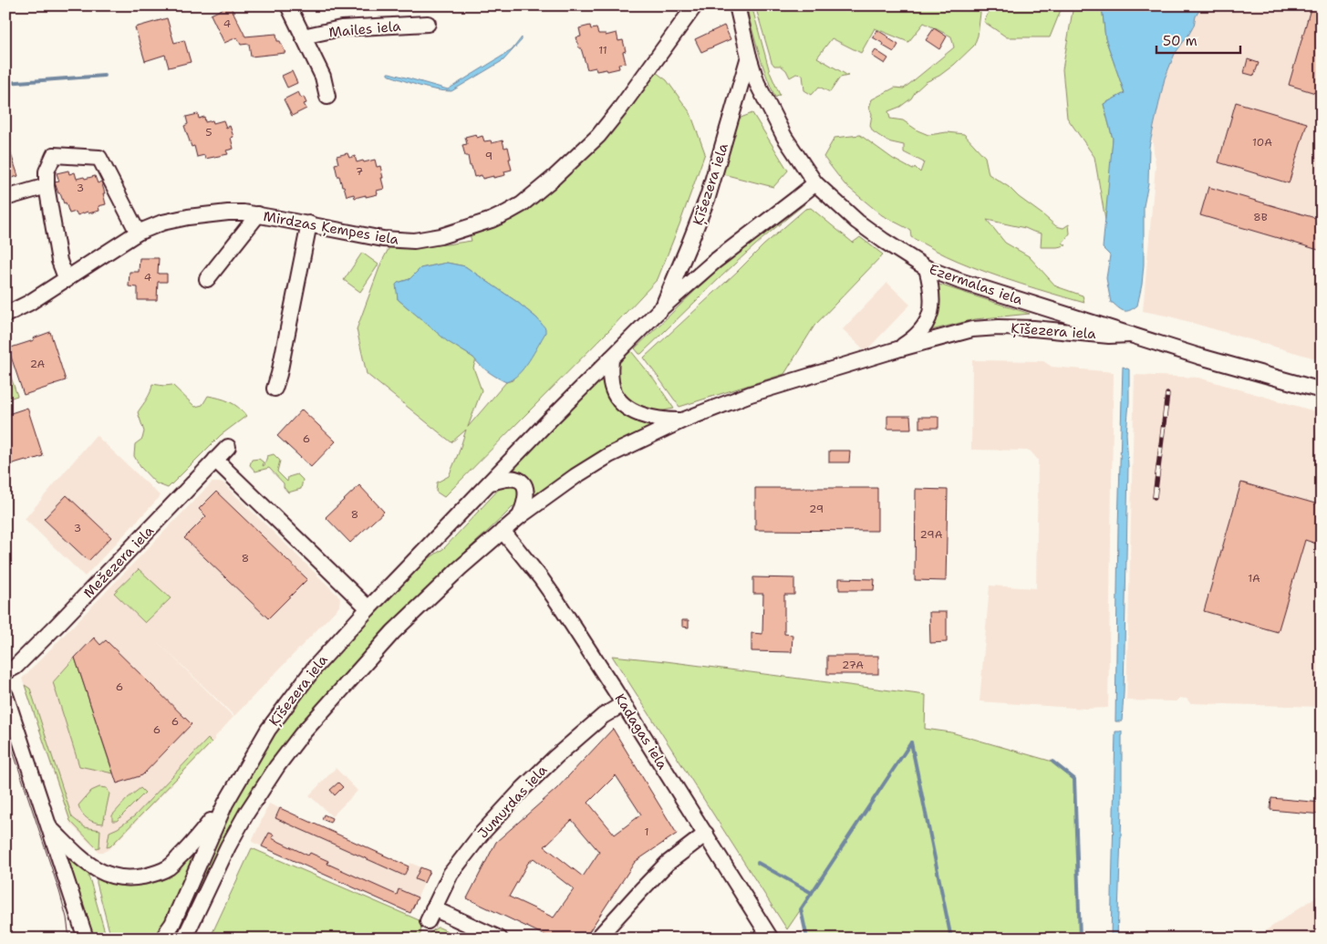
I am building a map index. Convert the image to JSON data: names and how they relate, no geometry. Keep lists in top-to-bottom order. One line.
{"streets":{"street":["Mailes iela","Ķīšezera iela","Mirdzas Ķempes iela","Ezermalas iela","Mežezera iela","Kadagas iela","Jumurdas iela"]},"crossings":[["Ķīšezera iela","Ezermalas iela"],["Ķīšezera iela","Kadagas iela"],["Kadagas iela","Jumurdas iela"]],"house_numbers":["4","11","5","10A","9","7","3","8B","4","2A","6","29","8","3","29A","8","1A","27A","6","6","6","1"],"scale_bar":"50 m"}
